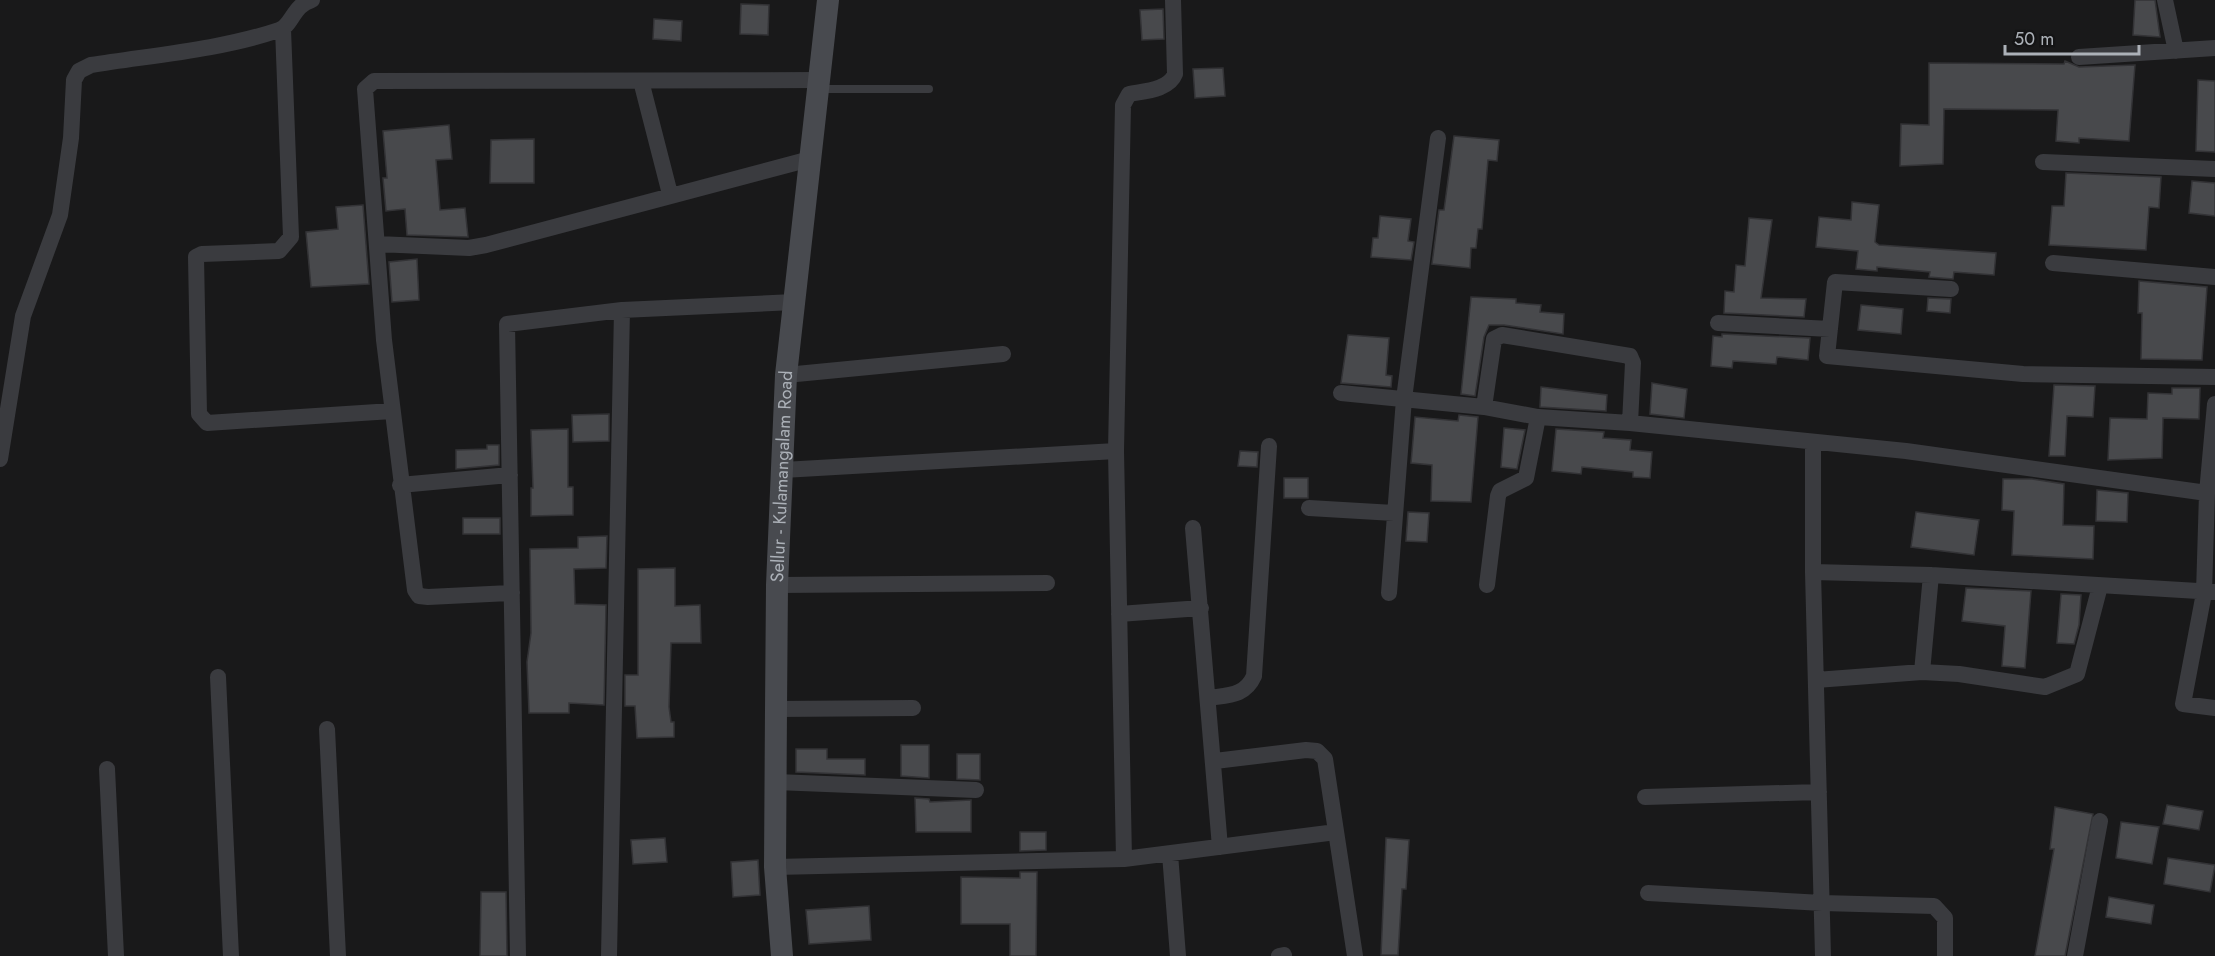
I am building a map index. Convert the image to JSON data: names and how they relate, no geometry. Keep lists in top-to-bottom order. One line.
{"streets":{"main road":["Sellur - Kulamangalam Road"]},"scale_bar":"50 m"}
